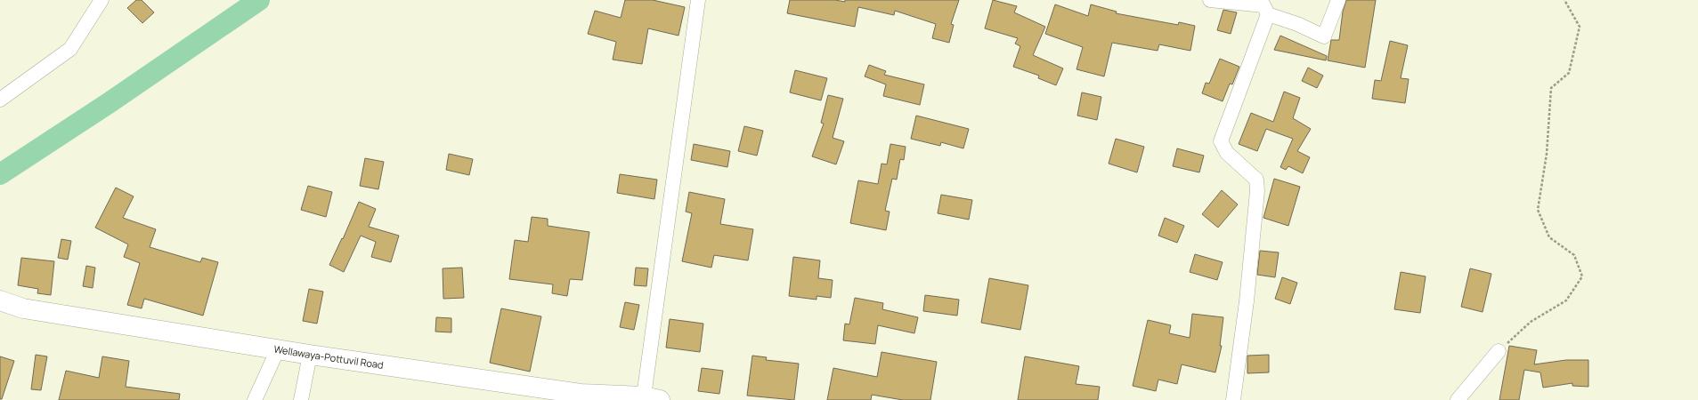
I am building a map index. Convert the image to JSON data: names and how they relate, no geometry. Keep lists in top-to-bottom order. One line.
{"streets":{"highway":["Wellawaya-Pottuvil Road"]}}
